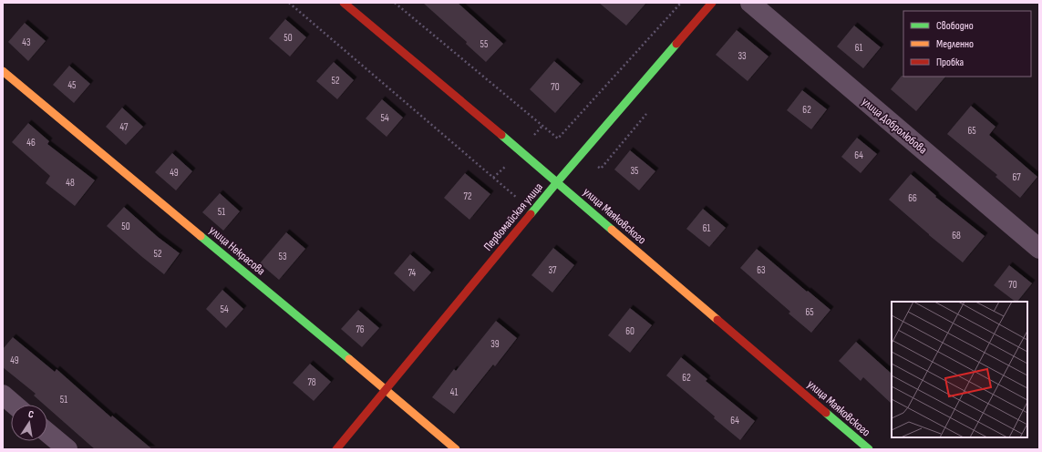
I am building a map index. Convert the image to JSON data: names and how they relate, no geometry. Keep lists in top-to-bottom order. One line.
{"streets":{"street":["улица Добролюбова","улица Маяковского","Первомайская улица","улица Некрасова"]},"crossings":[["улица Маяковского","Первомайская улица"],["Первомайская улица","улица Некрасова"]],"house_numbers":["50","43","55","61","33","52","45","70","62","54","47","65","46","64","35","49","67","48","72","66","51","50","61","68","52","53","37","63","74","70","54","65","76","60","39","49","62","78","41","51","64"],"legend":["Свободно","Медленно","Пробка"],"north":"top"}
